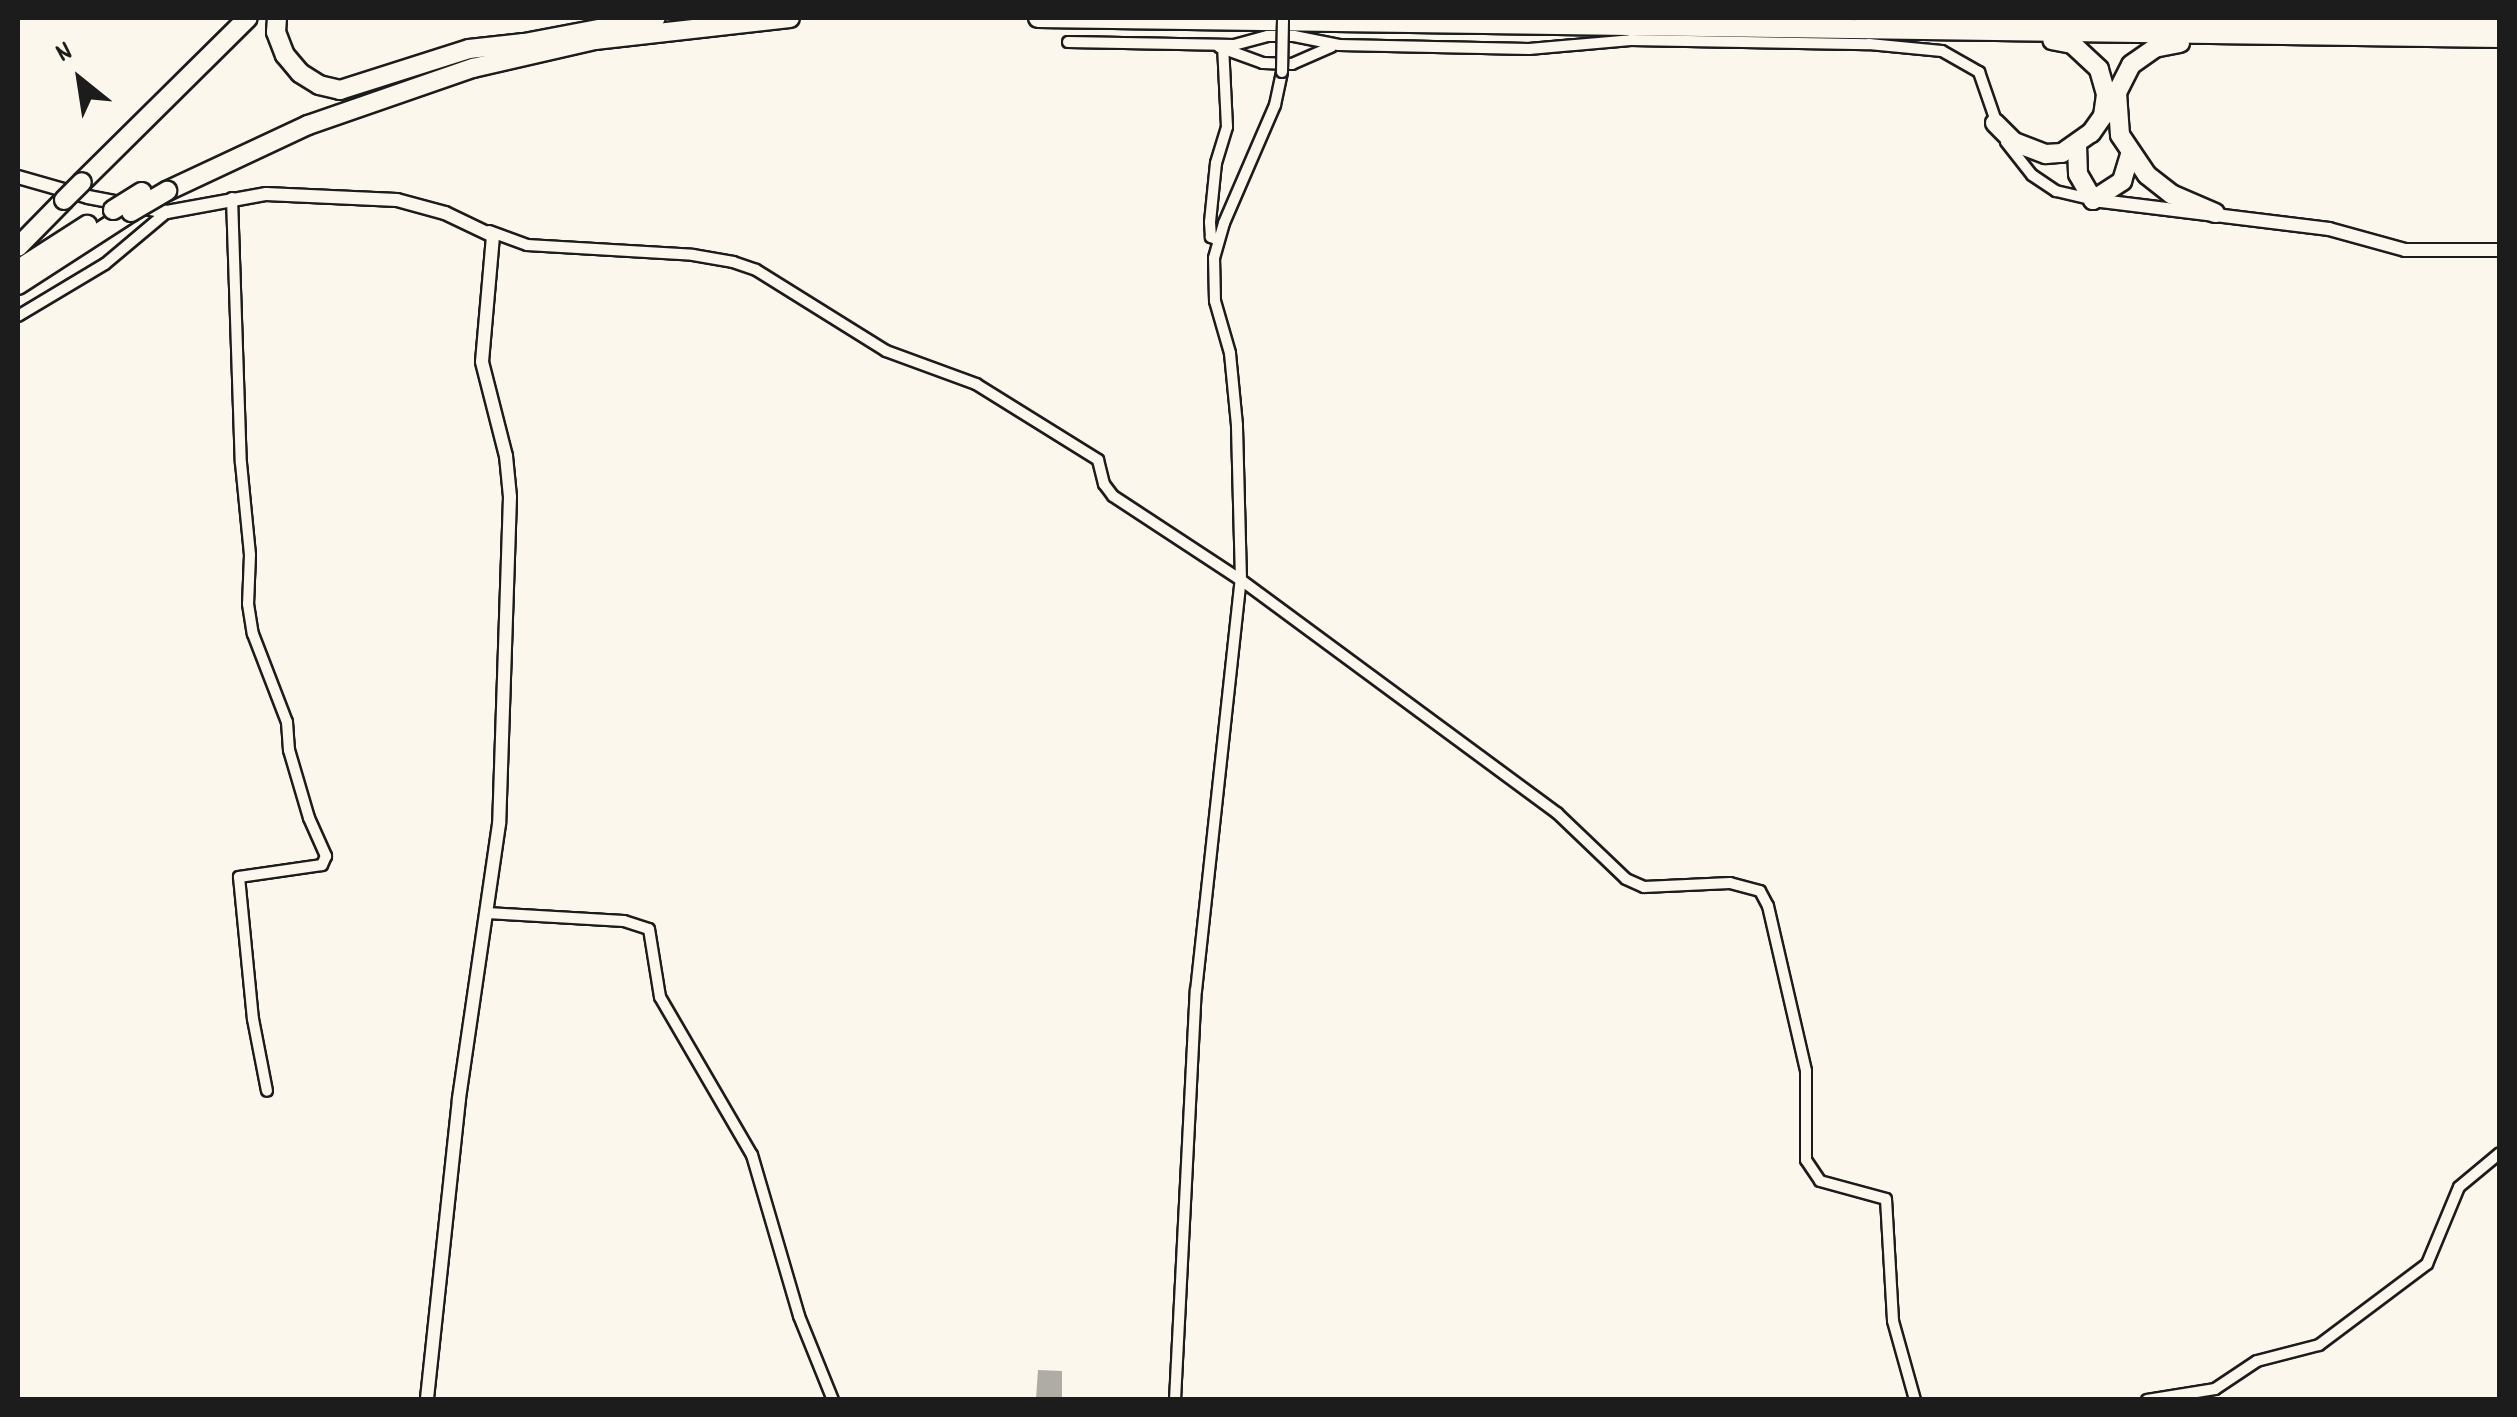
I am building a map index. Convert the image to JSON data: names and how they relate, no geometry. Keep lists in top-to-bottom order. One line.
{"north":"top left"}
